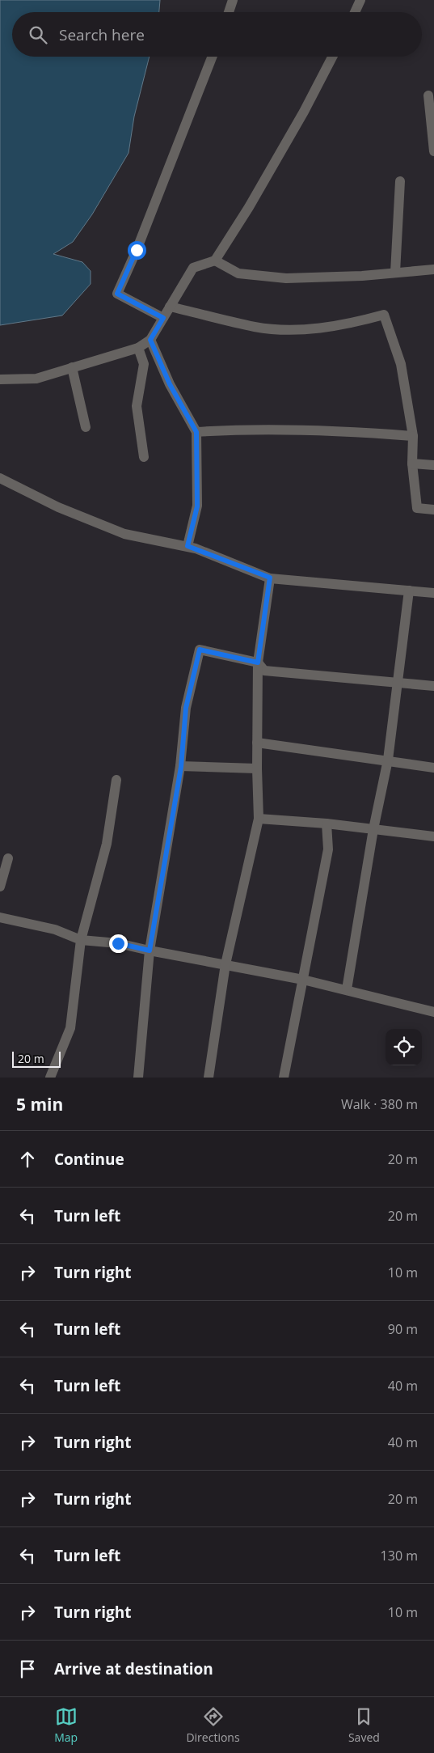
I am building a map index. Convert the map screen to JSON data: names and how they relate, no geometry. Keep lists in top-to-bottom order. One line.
{"scale_bar":"20 m","page":{"search":"Search here","scale":"20 m","heading":["5 min","Walk · 380 m"],"list":[["Continue","20 m"],["Turn left","20 m"],["Turn right","10 m"],["Turn left","90 m"],["Turn left","40 m"],["Turn right","40 m"],["Turn right","20 m"],["Turn left","130 m"],["Turn right","10 m"],"Arrive at destination"],"nav":["Map","Directions","Saved"]}}
